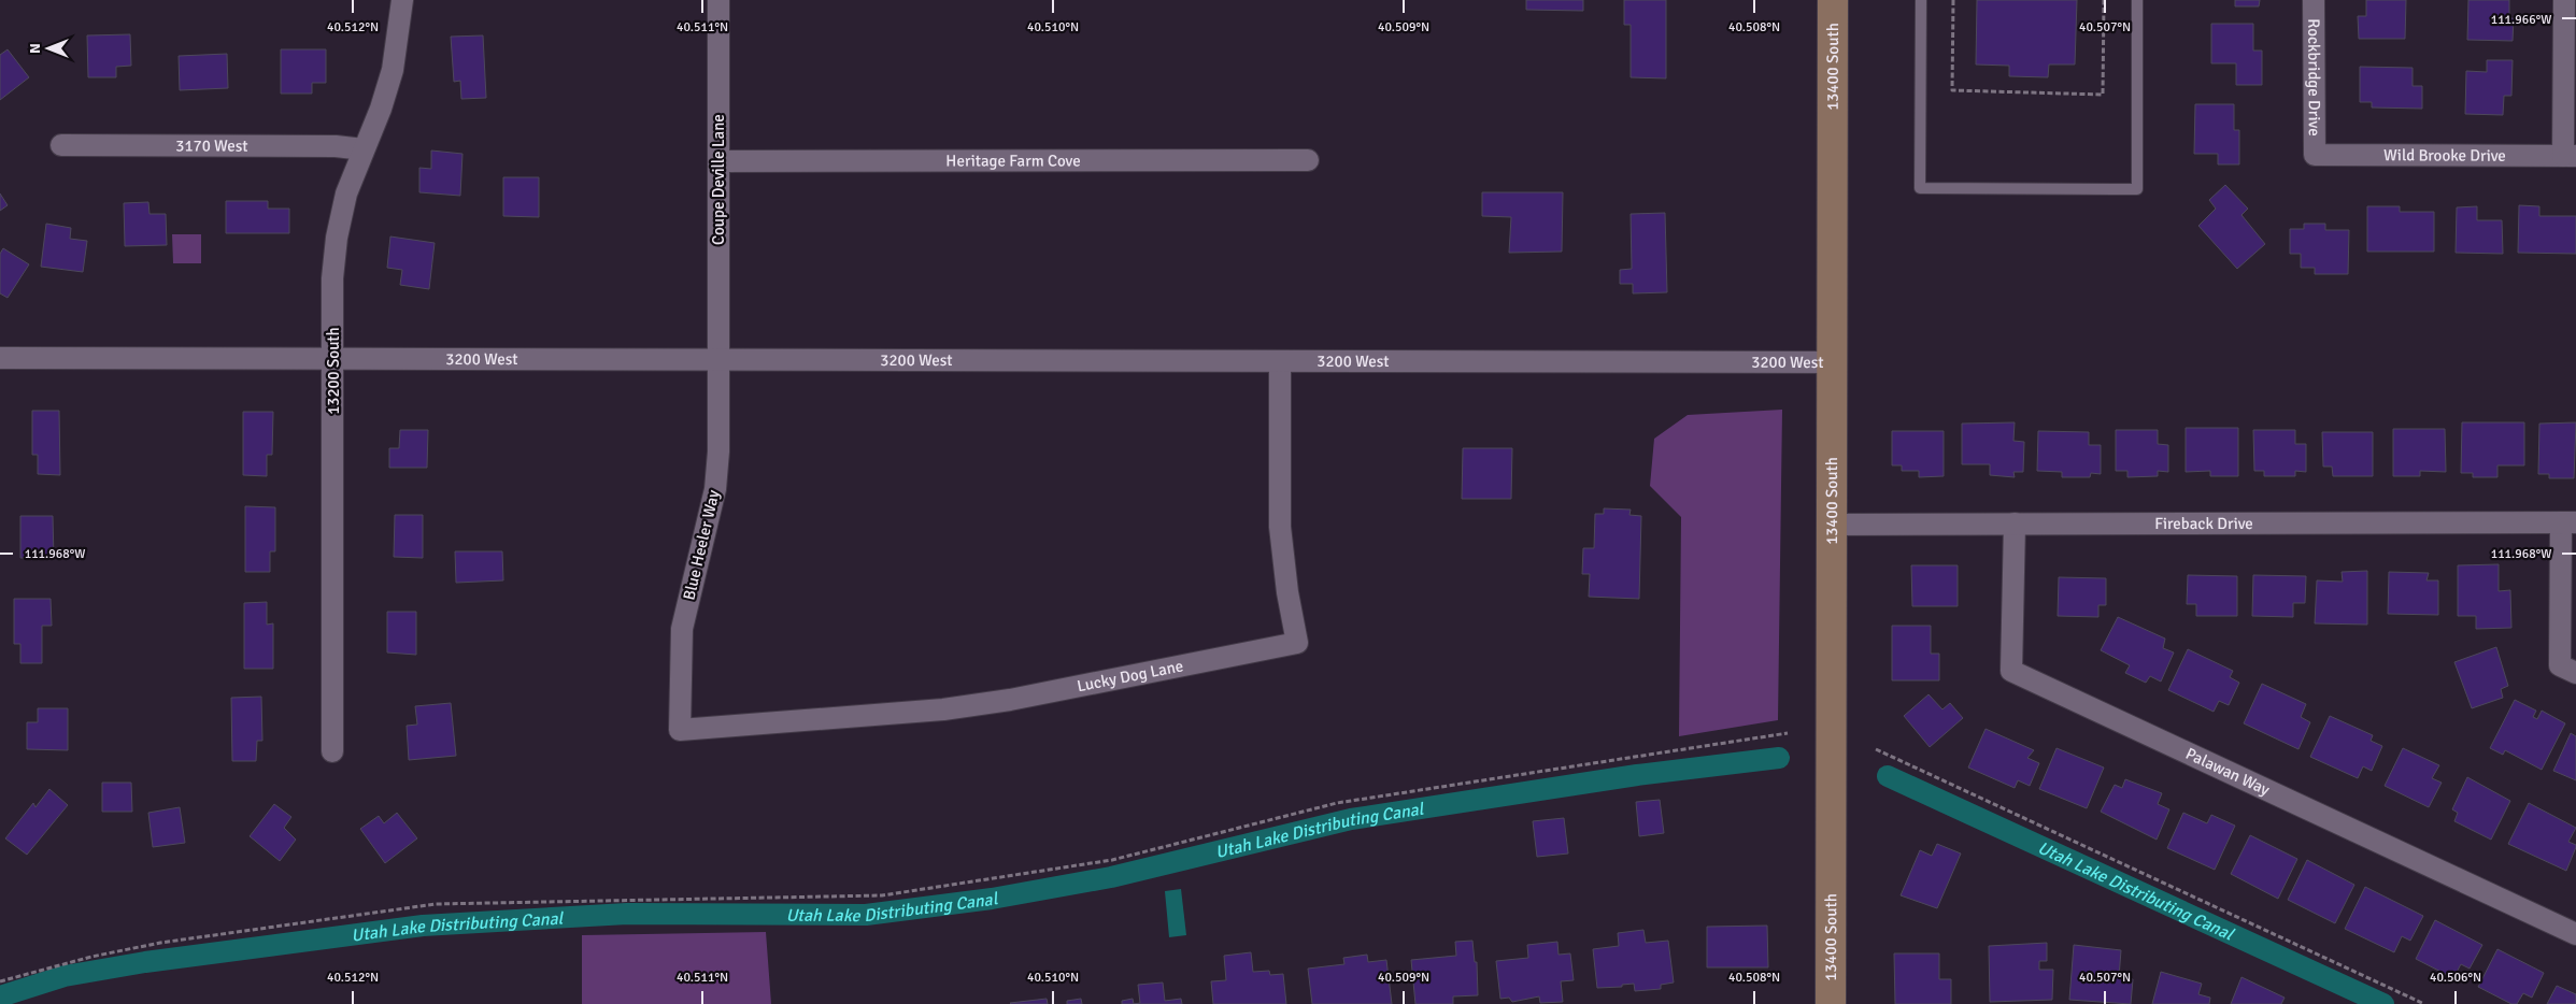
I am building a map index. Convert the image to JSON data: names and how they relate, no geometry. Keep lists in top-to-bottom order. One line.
{"streets":{"main road":["13400 South"],"street":["Rockbridge Drive","3170 West","Wild Brooke Drive","Heritage Farm Cove","Coupe Deville Lane","3200 West","13200 South","Fireback Drive","Blue Heeler Way","Lucky Dog Lane","Palawan Way"]},"crossings":[["13400 South","3200 West"],["13400 South","Fireback Drive"],["Rockbridge Drive","Wild Brooke Drive"],["3170 West","13200 South"],["Heritage Farm Cove","Coupe Deville Lane"],["Coupe Deville Lane","3200 West"],["Coupe Deville Lane","Blue Heeler Way"],["3200 West","13200 South"],["3200 West","Blue Heeler Way"],["3200 West","Lucky Dog Lane"],["Fireback Drive","Palawan Way"],["Blue Heeler Way","Lucky Dog Lane"]],"water":["Utah Lake Distributing Canal"],"north":"left","coordinates":["111.966°W","40.512°N","40.511°N","40.510°N","40.509°N","40.508°N","40.507°N","111.968°W","40.506°N"]}
